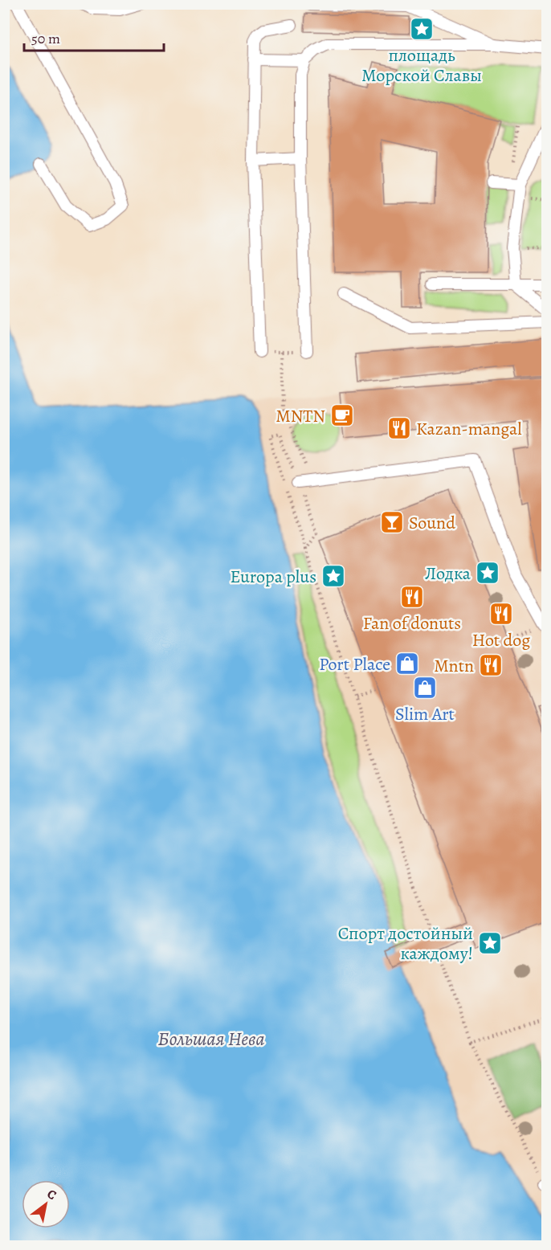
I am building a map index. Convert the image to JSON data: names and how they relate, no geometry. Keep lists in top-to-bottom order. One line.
{"water":["Большая Нева"],"places":{"place":["площадь Морской Славы","Лодка","Europa plus","Спорт достойный каждому!"],"cafe":["MNTN"],"restaurant":["Kazan-mangal","Fan of donuts","Hot dog","Mntn"],"bar":["Sound"],"shop":["Port Place","Slim Art"]},"scale_bar":"50 m","north":"top right"}
